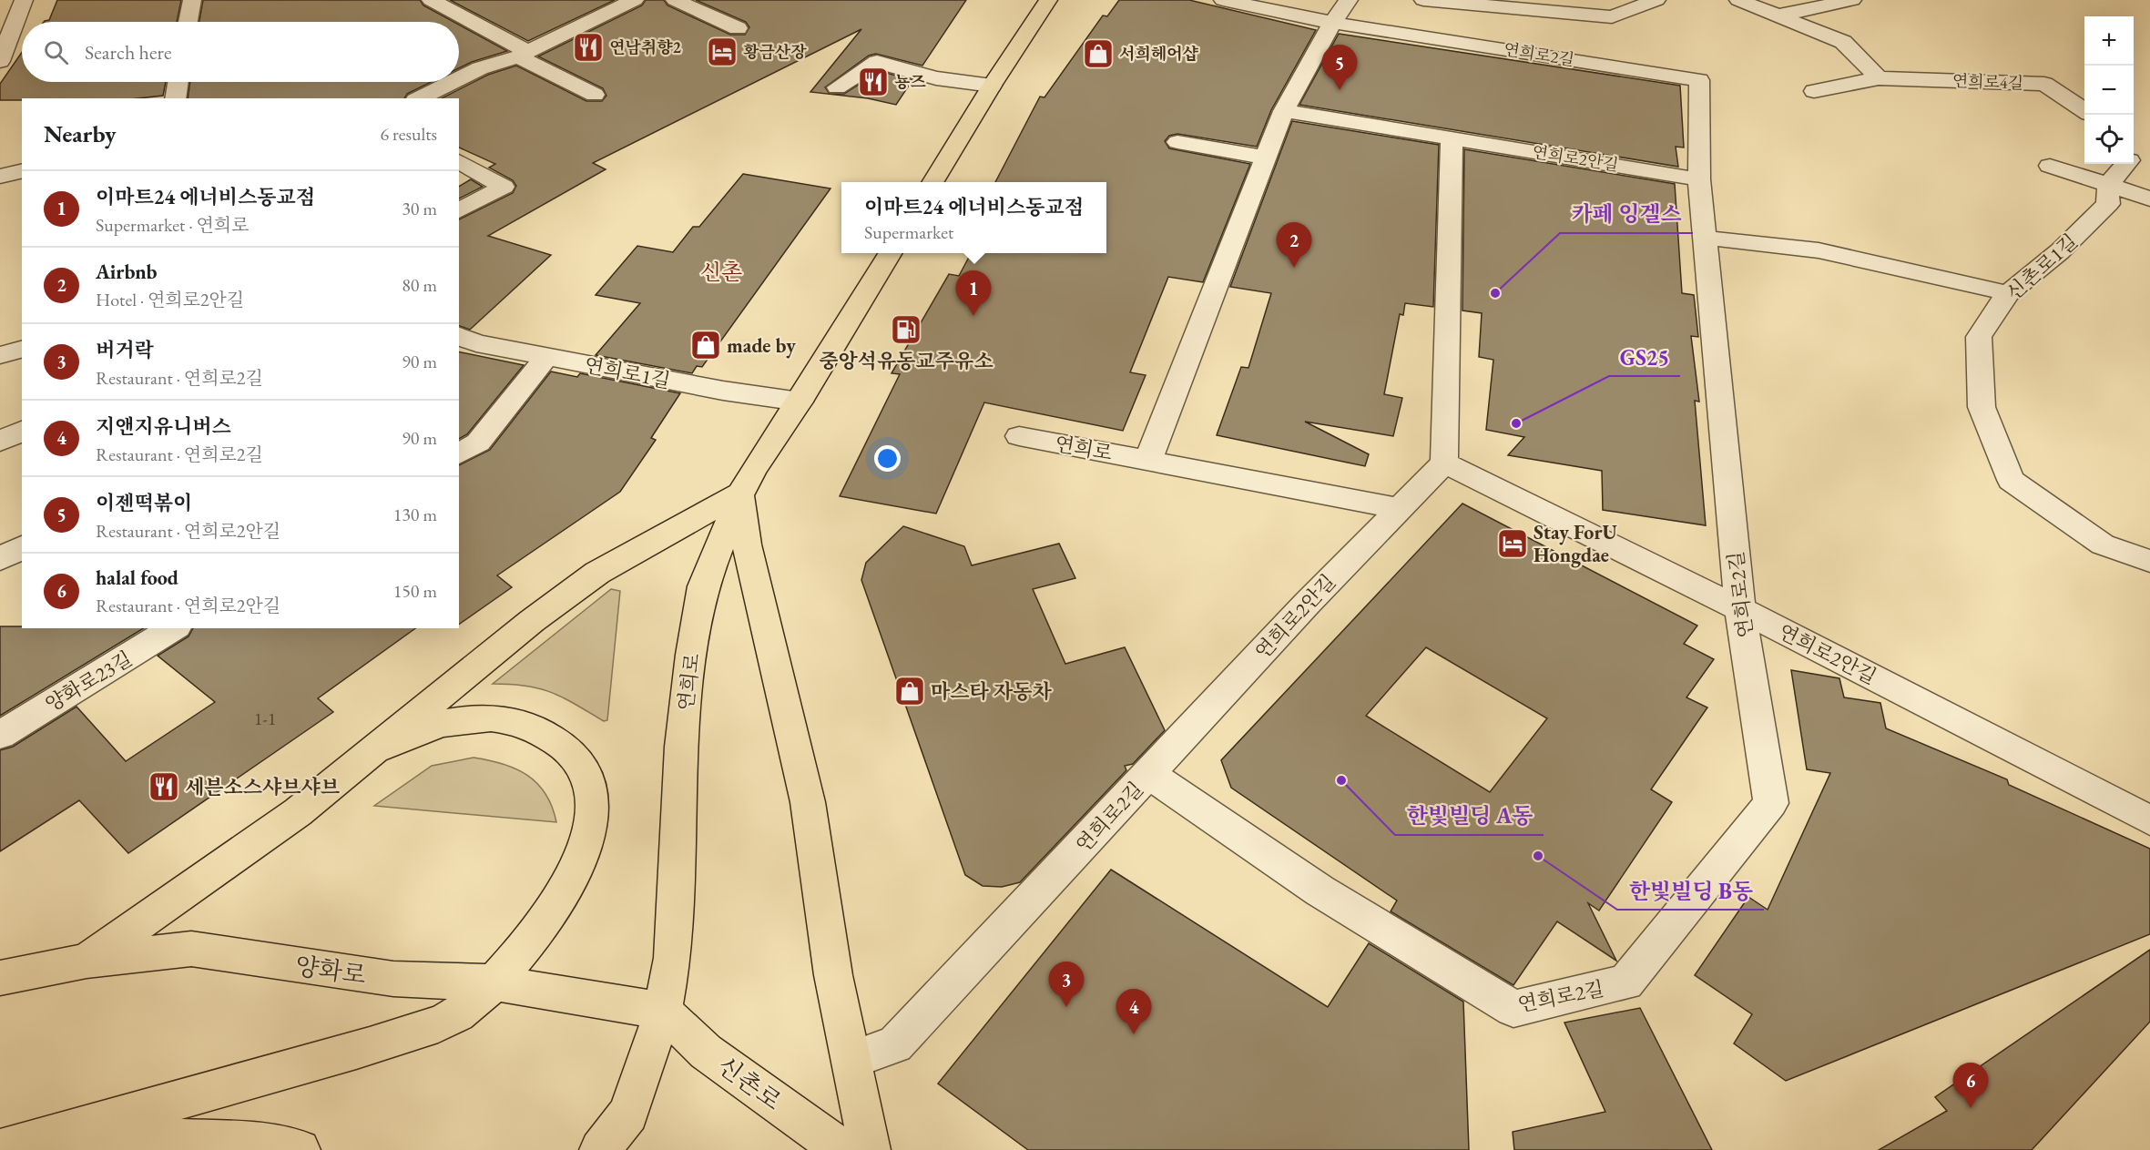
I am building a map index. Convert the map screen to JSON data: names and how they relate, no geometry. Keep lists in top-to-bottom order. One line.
{"streets":{"main road":["연희로","양화로","신촌로"],"street":["연희로2길","연희로4길","연희로2안길","신촌로1길","연희로1길","양화로23길"]},"crossings":[["연희로2길","연희로2안길"],["연희로1길","연희로"],["연희로","양화로"],["연희로","신촌로"],["양화로","신촌로"]],"districts":["신촌"],"places":{"restaurant":["연남취향2","뇽즈","세븐소스샤브샤브"],"hotel":["황금산장","Stay ForU Hongdae"],"shop":["서희헤어샵","made by","마스타 자동차"],"other":["카페 잉겔스","GS25","한빛빌딩 A동","한빛빌딩 B동"],"fuel station":["중앙석유동교주유소"]},"house_numbers":["1-1"],"page":{"map_buttons":["+","−"],"search":"Search here","pins":["5","2","1","3","4","6"],"heading":["Nearby","6 results"],"list":[{"mark":"1","name":"이마트24 에너비스동교점","note":"Supermarket · 연희로","value":"30 m"},{"mark":"2","name":"Airbnb","note":"Hotel · 연희로2안길","value":"80 m"},{"mark":"3","name":"버거락","note":"Restaurant · 연희로2길","value":"90 m"},{"mark":"4","name":"지앤지유니버스","note":"Restaurant · 연희로2길","value":"90 m"},{"mark":"5","name":"이젠떡볶이","note":"Restaurant · 연희로2안길","value":"130 m"},{"mark":"6","name":"halal food","note":"Restaurant · 연희로2안길","value":"150 m"}],"popup":["이마트24 에너비스동교점","Supermarket"]}}
